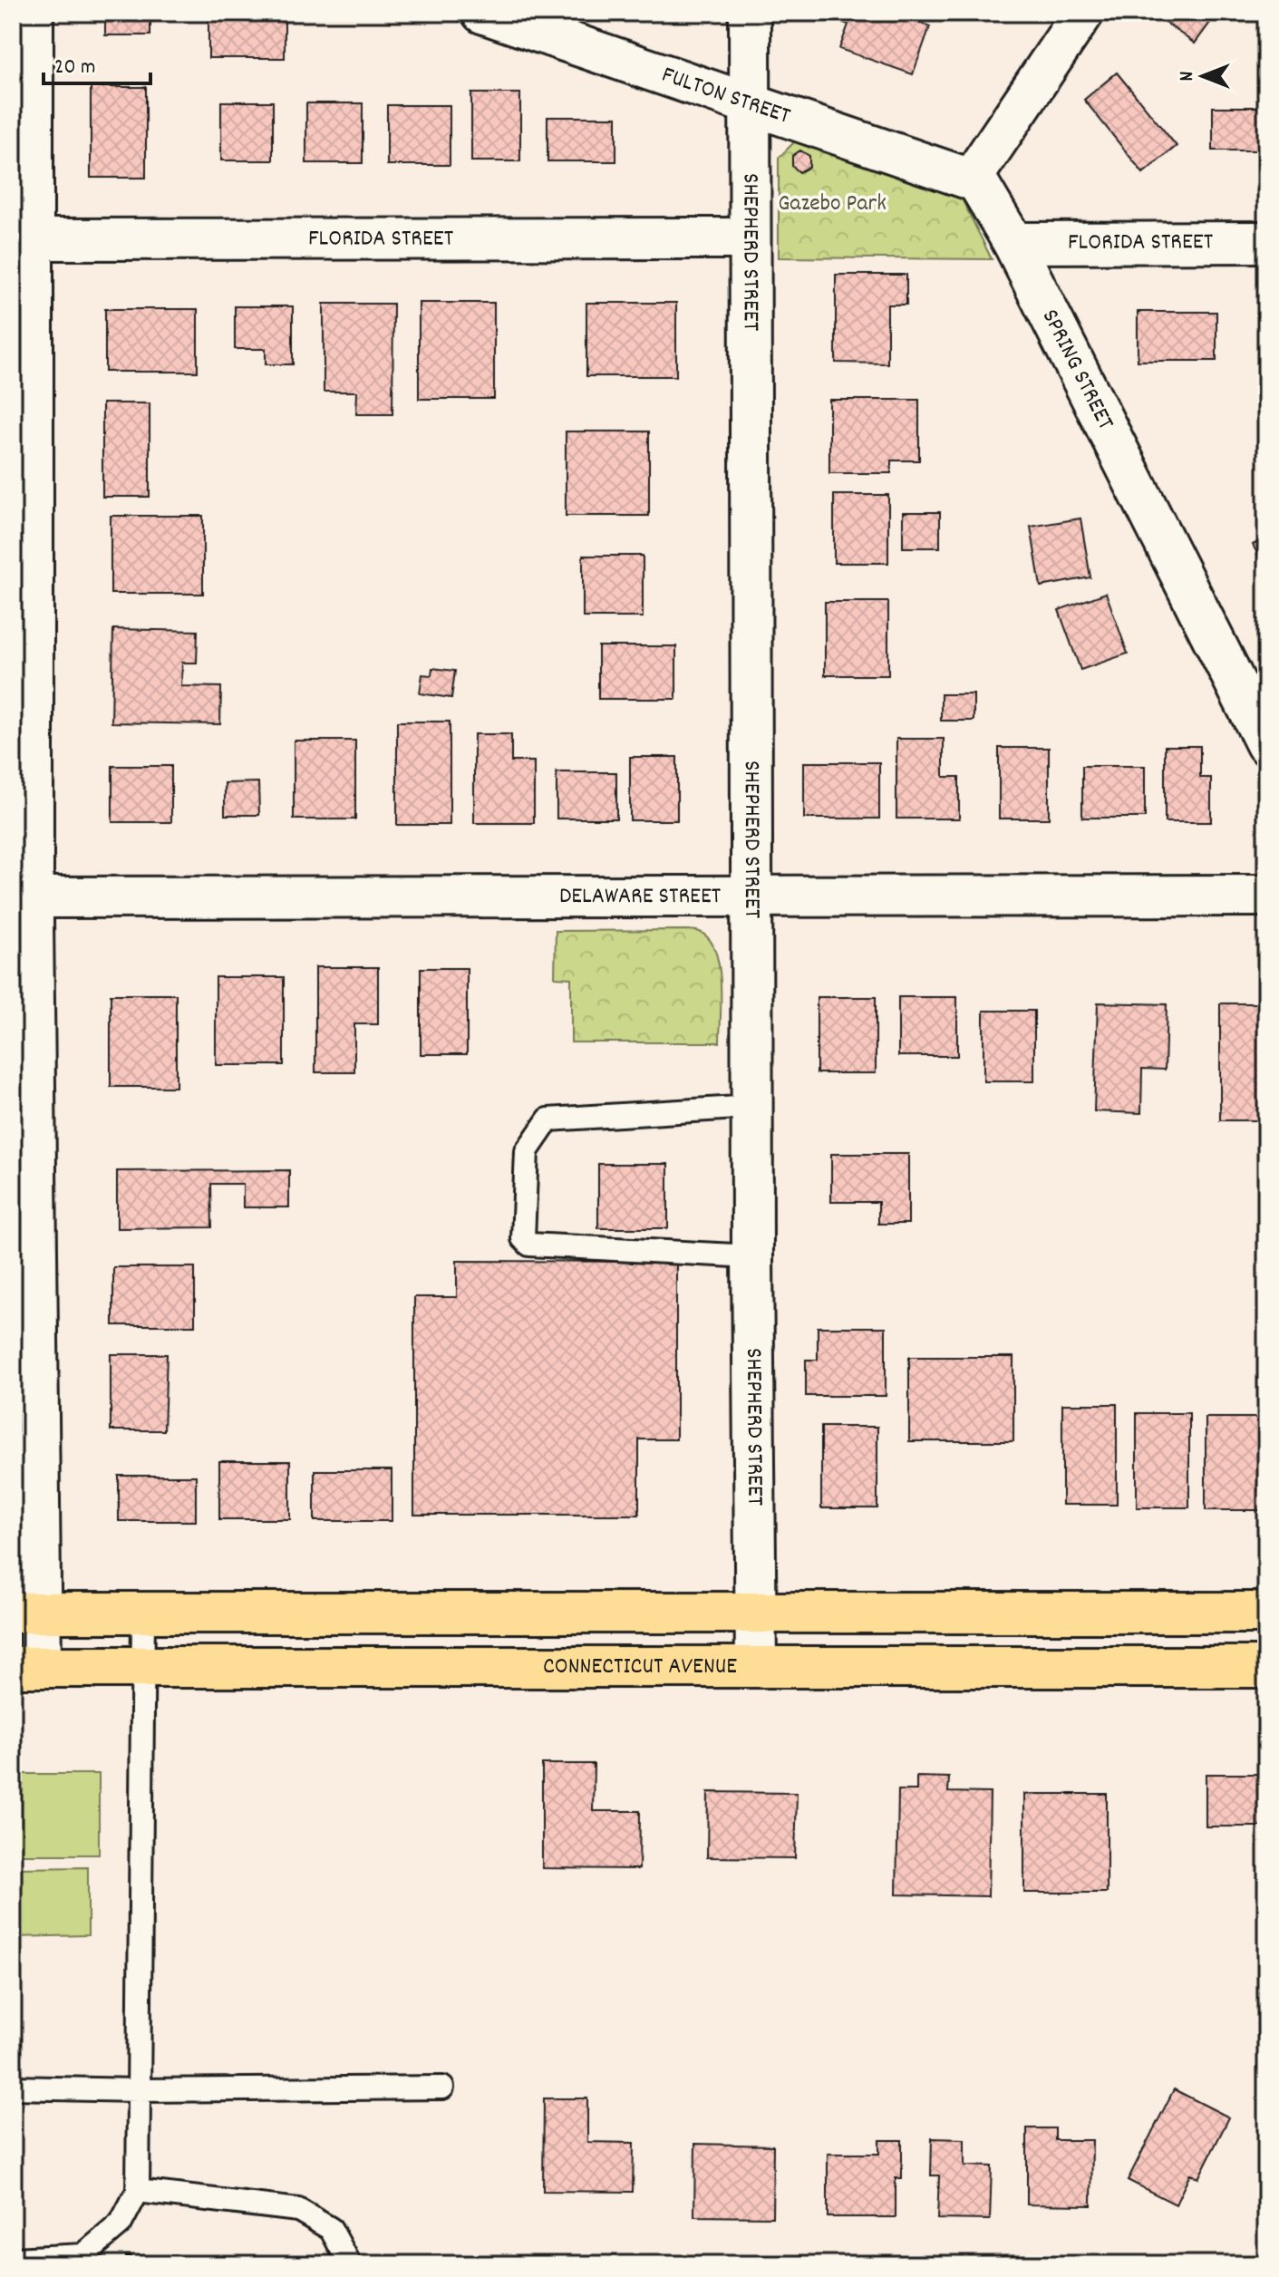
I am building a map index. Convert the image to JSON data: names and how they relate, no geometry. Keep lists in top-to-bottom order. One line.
{"streets":{"main road":["CONNECTICUT AVENUE"],"street":["FULTON STREET","FLORIDA STREET","SHEPHERD STREET","SPRING STREET","DELAWARE STREET"]},"crossings":[["FULTON STREET","SHEPHERD STREET"],["FULTON STREET","SPRING STREET"],["FLORIDA STREET","SHEPHERD STREET"],["FLORIDA STREET","SPRING STREET"],["SHEPHERD STREET","DELAWARE STREET"],["SHEPHERD STREET","CONNECTICUT AVENUE"]],"parks":["Gazebo Park"],"scale_bar":"20 m","north":"left"}
